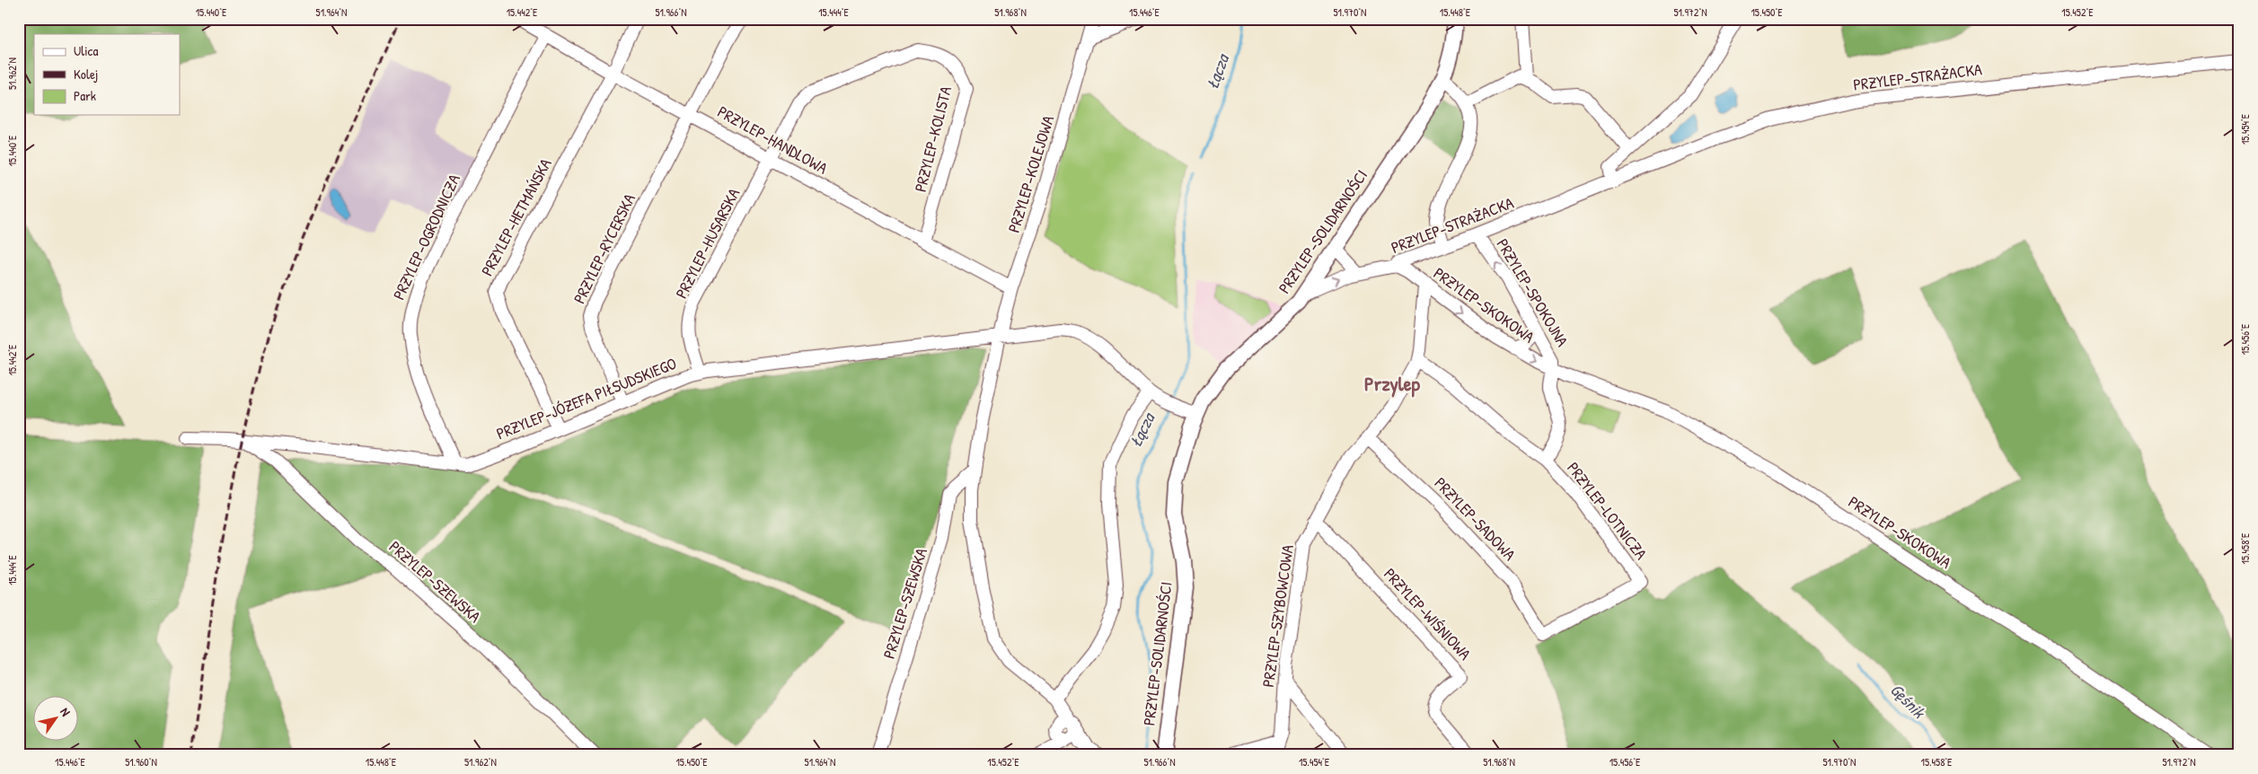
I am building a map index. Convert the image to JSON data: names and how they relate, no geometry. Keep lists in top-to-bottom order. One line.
{"streets":{"main road":["PRZYLEP-SOLIDARNOŚCI"],"street":["PRZYLEP-STRAŻACKA","PRZYLEP-KOLISTA","PRZYLEP-HANDLOWA","PRZYLEP-KOLEJOWA","PRZYLEP-HETMAŃSKA","PRZYLEP-OGRODNICZA","PRZYLEP-HUSARSKA","PRZYLEP-RYCERSKA","PRZYLEP-SPOKOJNA","PRZYLEP-SKOKOWA","PRZYLEP-JÓZEFA PIŁSUDSKIEGO","PRZYLEP-LOTNICZA","PRZYLEP-SADOWA","PRZYLEP-SZEWSKA","PRZYLEP-WIŚNIOWA","PRZYLEP-SZYBOWCOWA"]},"crossings":[["PRZYLEP-STRAŻACKA","PRZYLEP-SOLIDARNOŚCI"],["PRZYLEP-STRAŻACKA","PRZYLEP-SPOKOJNA"],["PRZYLEP-STRAŻACKA","PRZYLEP-SKOKOWA"],["PRZYLEP-STRAŻACKA","PRZYLEP-SZYBOWCOWA"],["PRZYLEP-KOLISTA","PRZYLEP-HANDLOWA"],["PRZYLEP-KOLISTA","PRZYLEP-HUSARSKA"],["PRZYLEP-HANDLOWA","PRZYLEP-KOLEJOWA"],["PRZYLEP-HANDLOWA","PRZYLEP-HETMAŃSKA"],["PRZYLEP-HANDLOWA","PRZYLEP-OGRODNICZA"],["PRZYLEP-HANDLOWA","PRZYLEP-HUSARSKA"],["PRZYLEP-HANDLOWA","PRZYLEP-RYCERSKA"],["PRZYLEP-KOLEJOWA","PRZYLEP-JÓZEFA PIŁSUDSKIEGO"],["PRZYLEP-HETMAŃSKA","PRZYLEP-JÓZEFA PIŁSUDSKIEGO"],["PRZYLEP-SOLIDARNOŚCI","PRZYLEP-JÓZEFA PIŁSUDSKIEGO"],["PRZYLEP-OGRODNICZA","PRZYLEP-JÓZEFA PIŁSUDSKIEGO"],["PRZYLEP-HUSARSKA","PRZYLEP-JÓZEFA PIŁSUDSKIEGO"],["PRZYLEP-RYCERSKA","PRZYLEP-JÓZEFA PIŁSUDSKIEGO"],["PRZYLEP-SPOKOJNA","PRZYLEP-SKOKOWA"],["PRZYLEP-SKOKOWA","PRZYLEP-SZYBOWCOWA"],["PRZYLEP-JÓZEFA PIŁSUDSKIEGO","PRZYLEP-SZEWSKA"],["PRZYLEP-LOTNICZA","PRZYLEP-SADOWA"],["PRZYLEP-LOTNICZA","PRZYLEP-SZYBOWCOWA"],["PRZYLEP-SADOWA","PRZYLEP-SZYBOWCOWA"],["PRZYLEP-WIŚNIOWA","PRZYLEP-SZYBOWCOWA"]],"one_way":["PRZYLEP-SPOKOJNA"],"districts":["Przylep"],"water":["Łącza","Gęśnik"],"legend":["Ulica","Kolej","Park"],"north":"top right","coordinates":["15.440°E","51.964°N","15.442°E","51.966°N","15.444°E","51.968°N","15.446°E","51.970°N","15.448°E","51.972°N","15.450°E","15.452°E","51.962°N","15.454°E","15.456°E","15.458°E","51.960°N"]}
